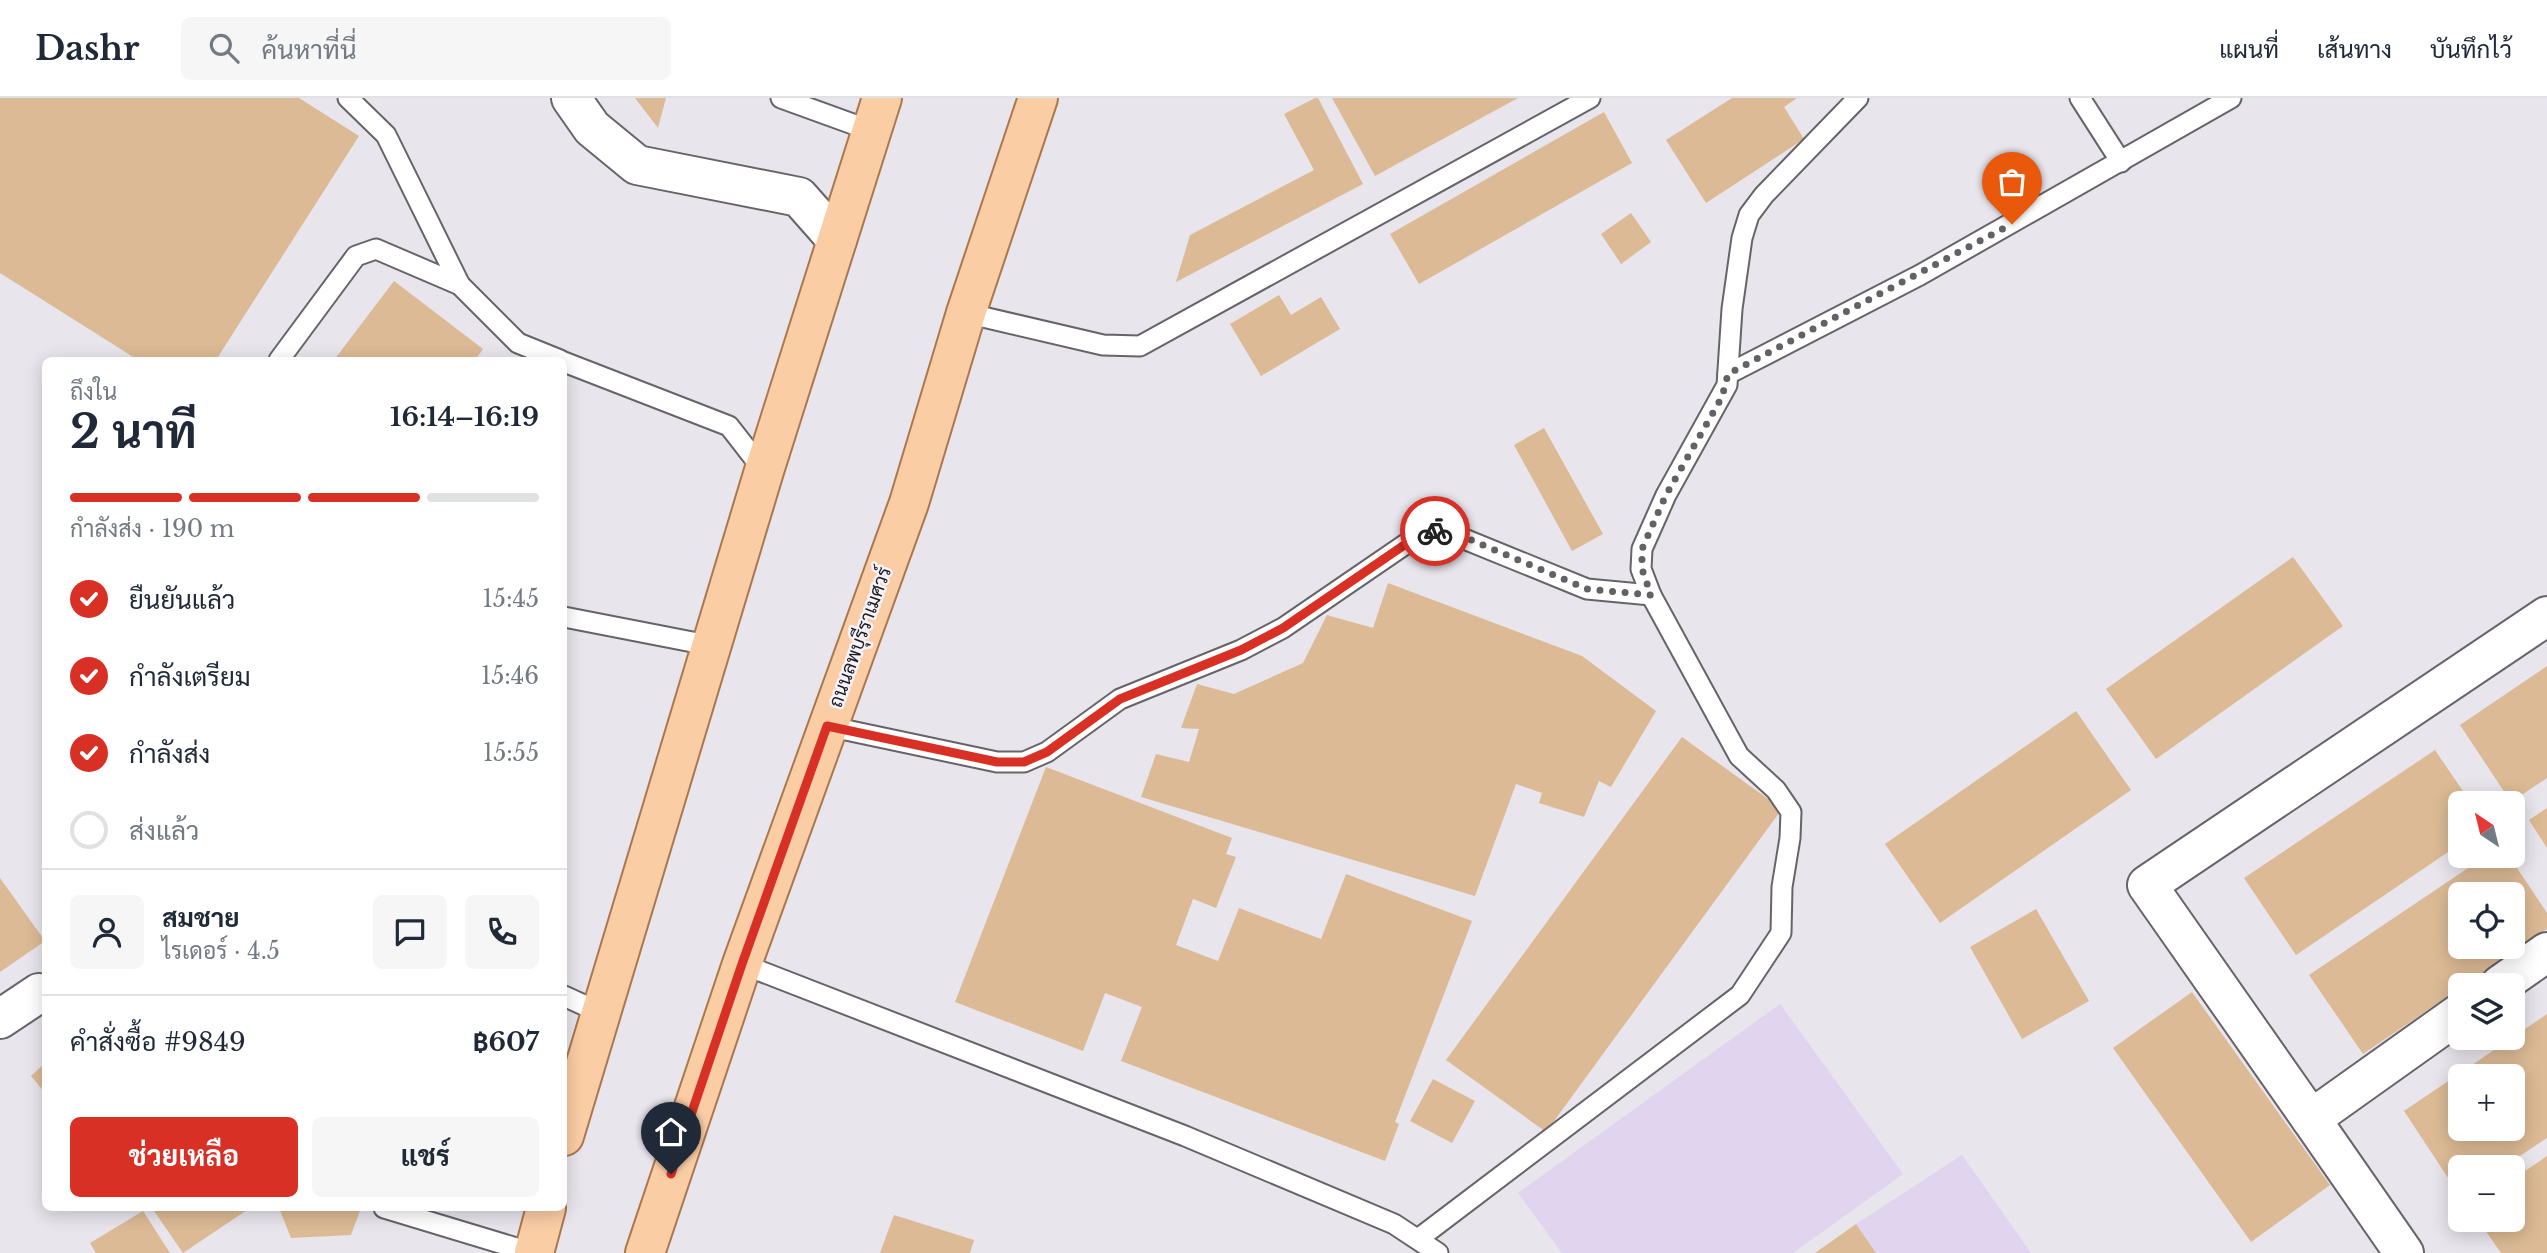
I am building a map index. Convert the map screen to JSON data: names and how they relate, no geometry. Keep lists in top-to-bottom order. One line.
{"streets":{"main road":["ถนนลพบุรีราเมศวร์"]},"north":"top left","page":{"header":"Dashr","search":"ค้นหาที่นี่","nav":["แผนที่","เส้นทาง","บันทึกไว้"],"heading":["2 นาที","ถึงใน","16:14–16:19"],"panel":["สมชาย","ไรเดอร์ · 4.5","คำสั่งซื้อ #9849","฿607"],"bar":"กำลังส่ง · 190 m","list":[["ยืนยันแล้ว","15:45"],["กำลังเตรียม","15:46"],["กำลังส่ง","15:55"],"ส่งแล้ว"],"map_buttons":["+","−"],"buttons":["ช่วยเหลือ","แชร์"]}}
